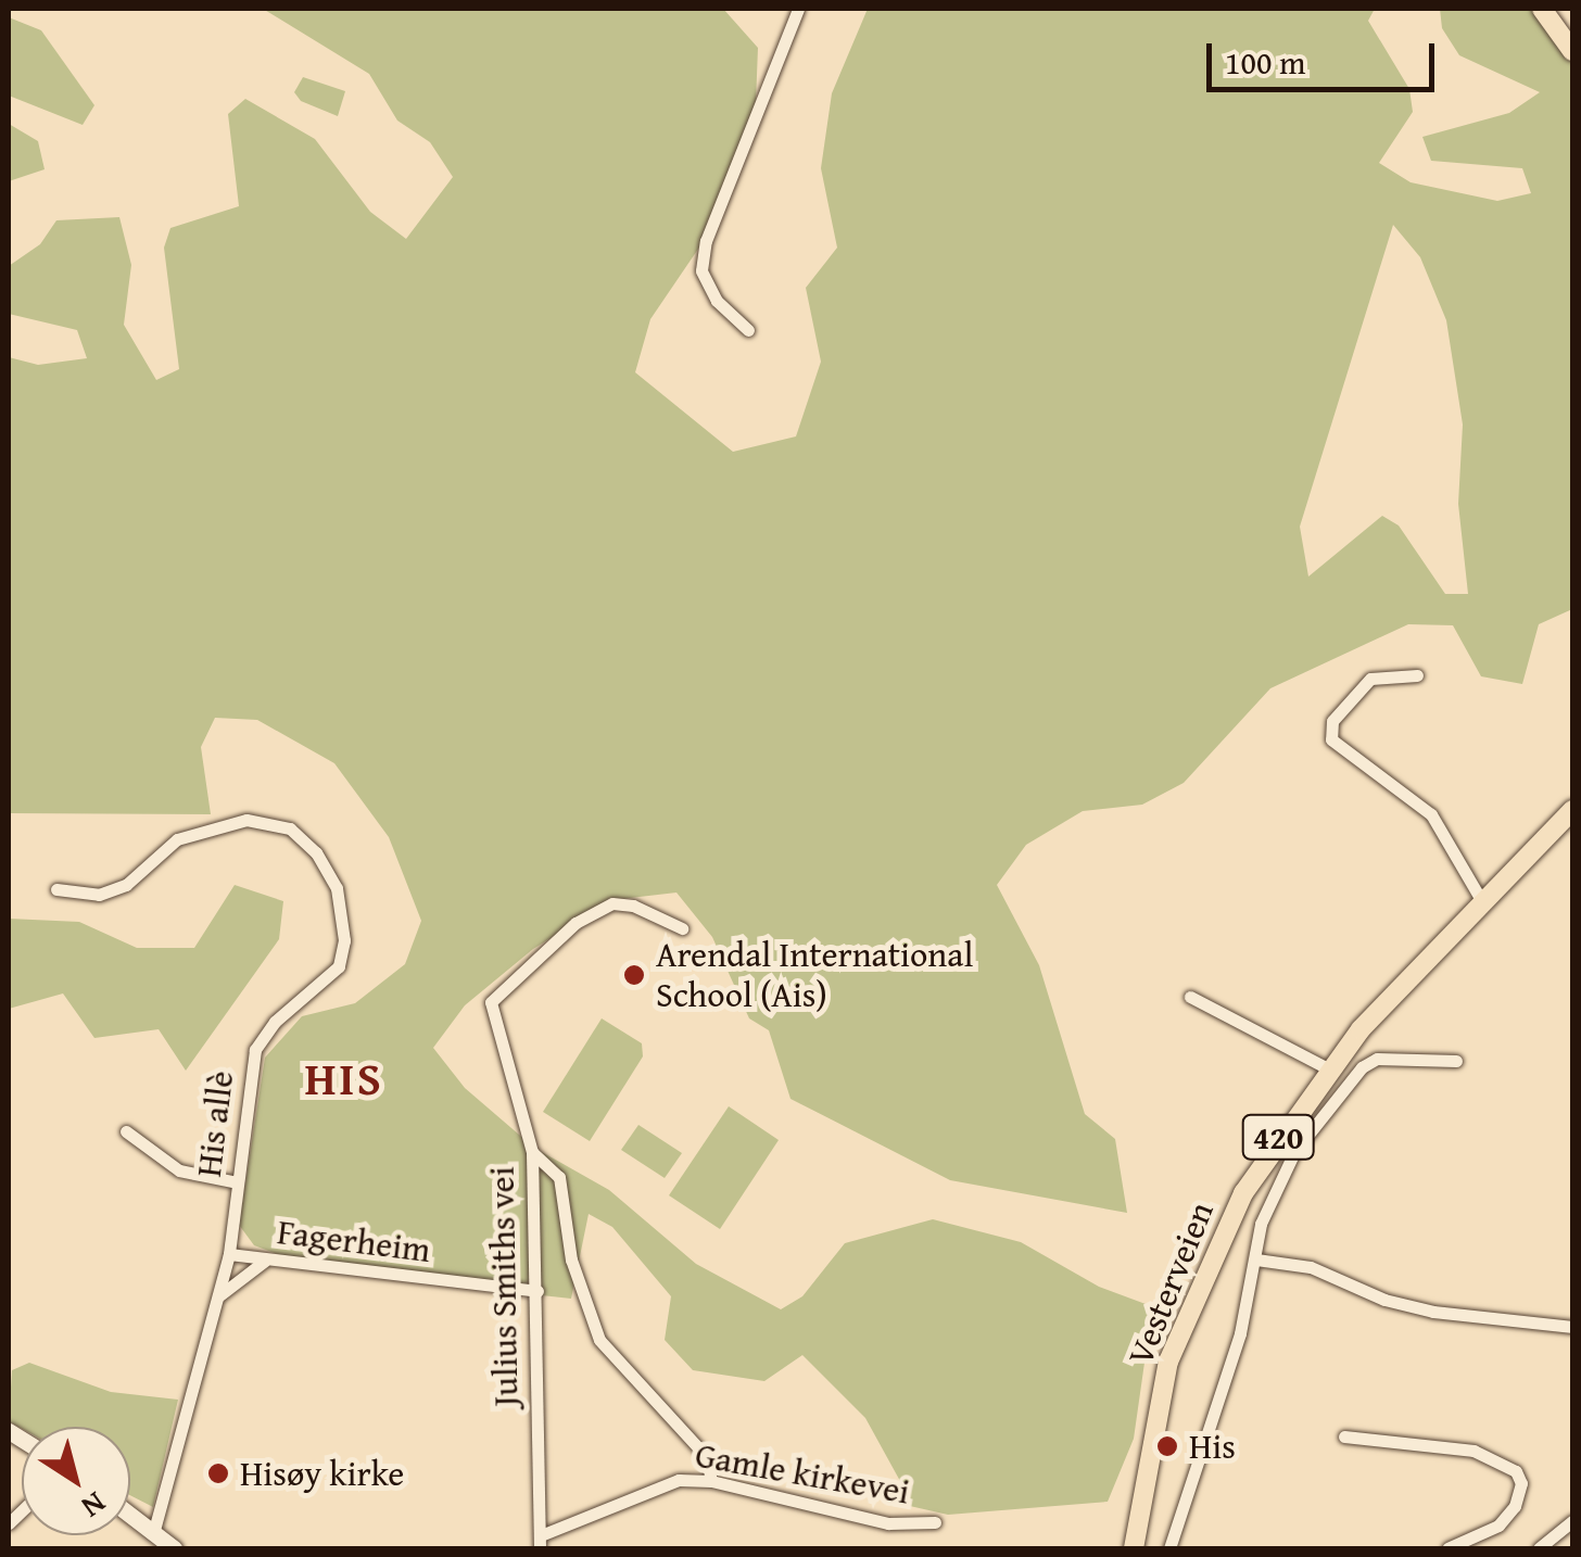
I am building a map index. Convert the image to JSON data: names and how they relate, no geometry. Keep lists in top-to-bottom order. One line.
{"streets":{"main road":["420","Vesterveien"],"street":["His allè","Fagerheim","Julius Smiths vei","Gamle kirkevei"]},"crossings":[["His allè","Fagerheim"],["Fagerheim","Julius Smiths vei"],["Julius Smiths vei","Gamle kirkevei"]],"districts":["HIS"],"places":["Arendal International School (Ais)","His","Hisøy kirke"],"scale_bar":"100 m","north":"bottom right"}
